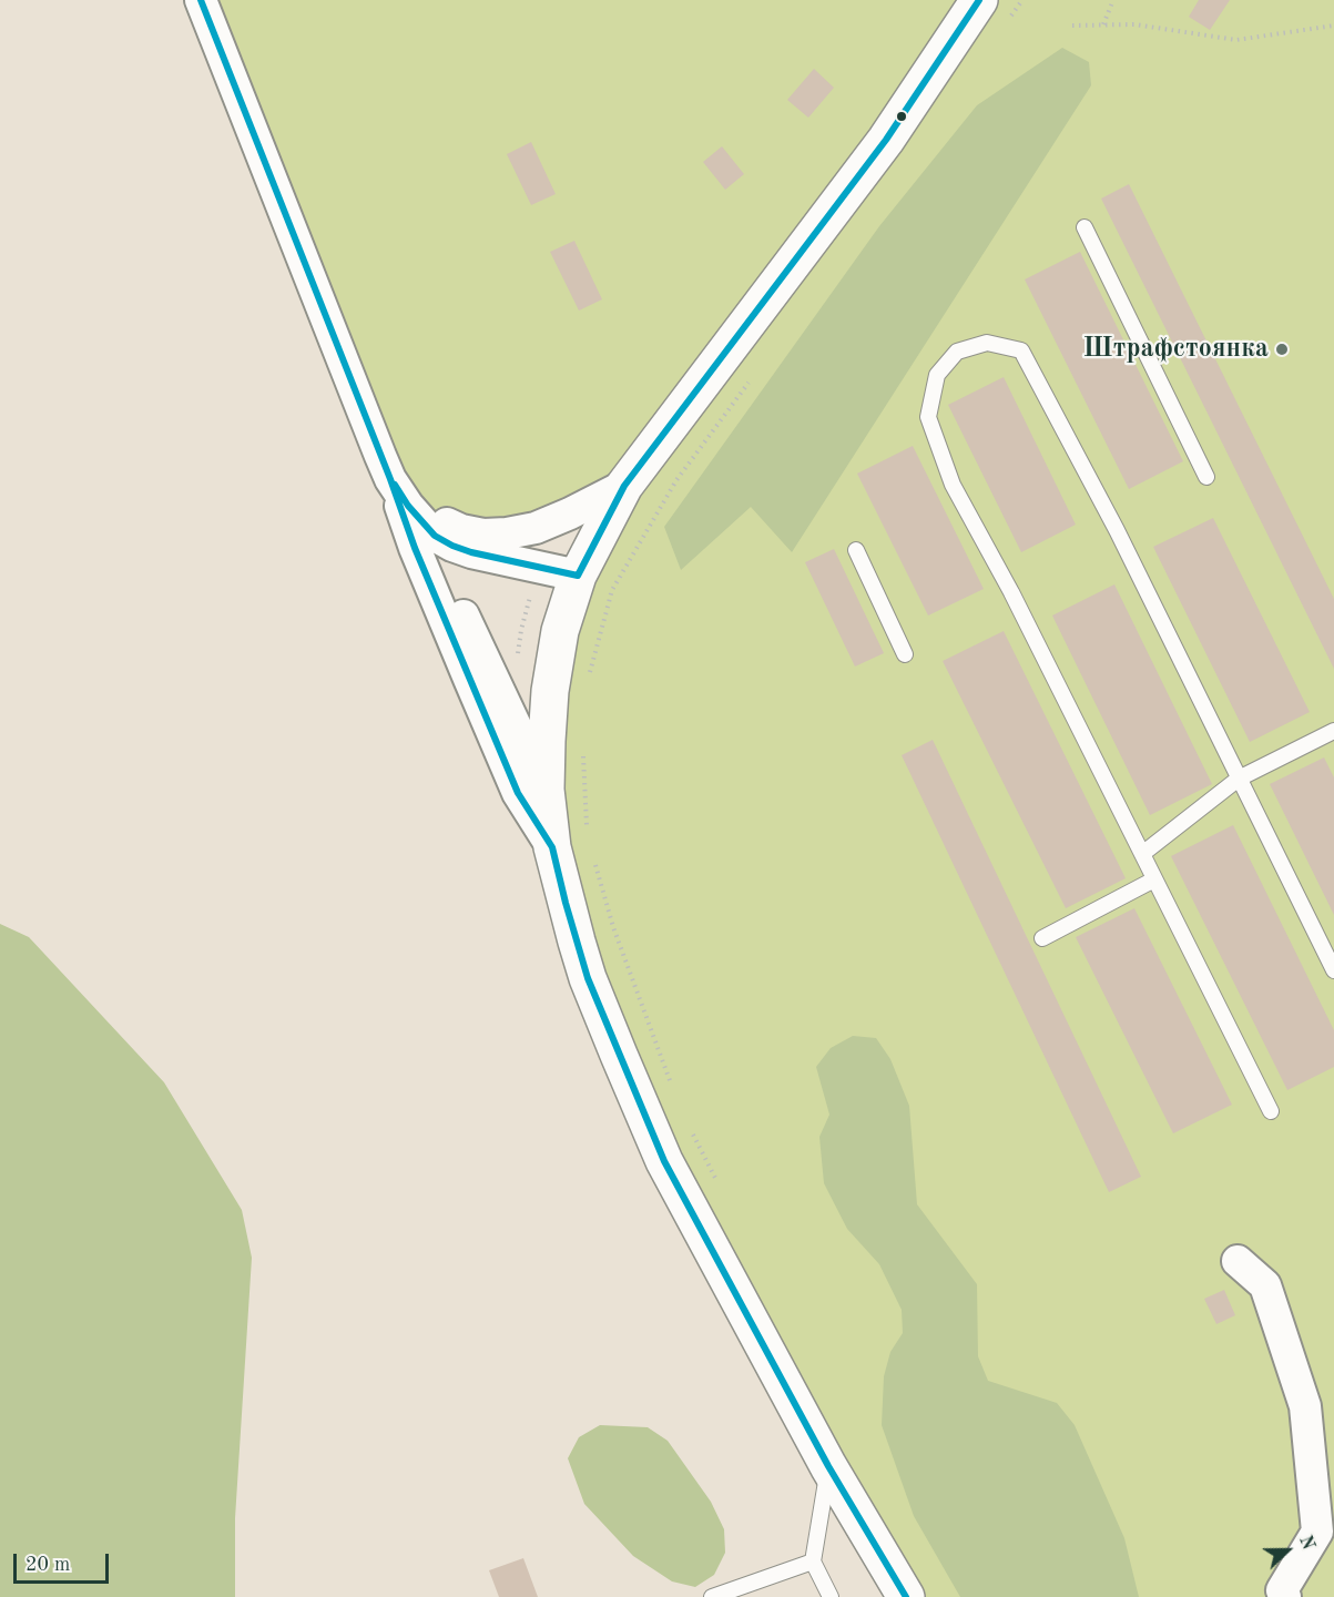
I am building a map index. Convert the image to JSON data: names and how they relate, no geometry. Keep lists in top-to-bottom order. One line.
{"places":["Штрафстоянка"],"scale_bar":"20 m","north":"right"}
